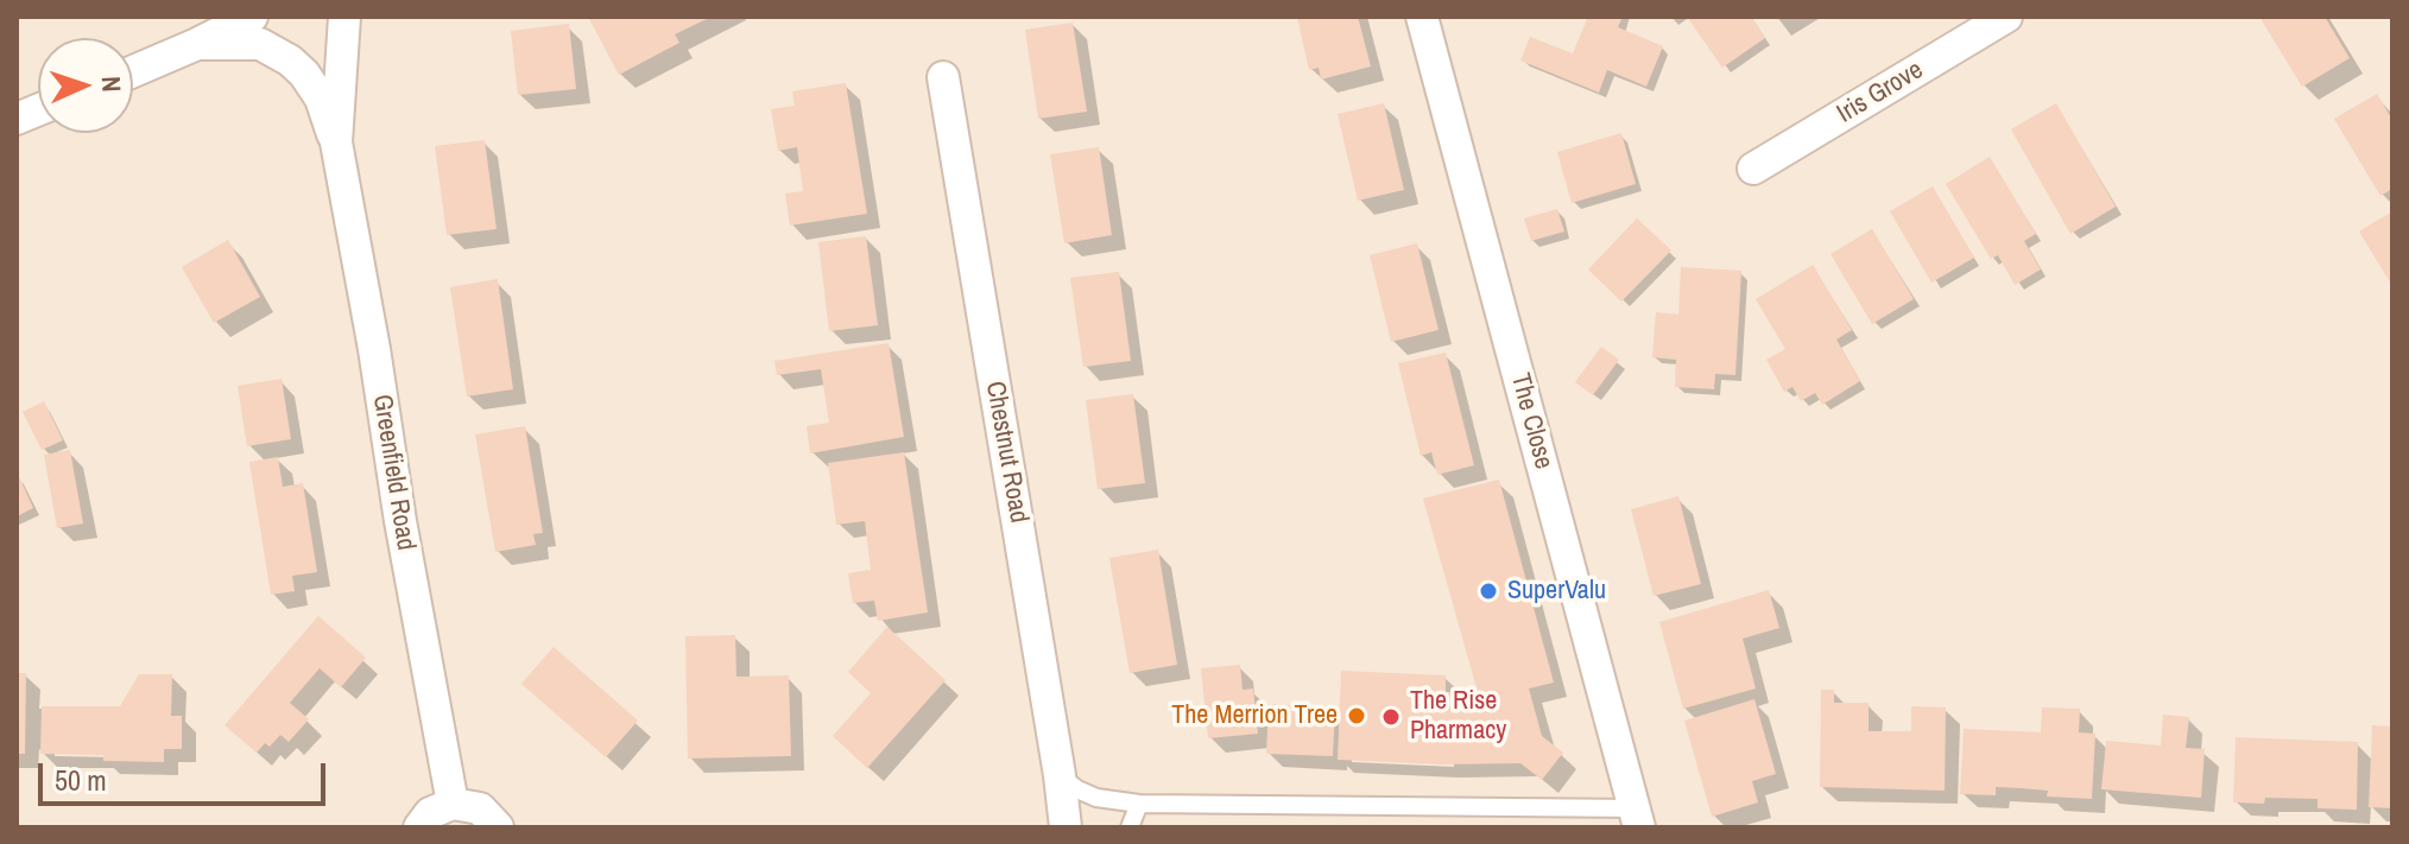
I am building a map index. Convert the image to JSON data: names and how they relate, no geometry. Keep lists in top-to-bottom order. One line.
{"streets":{"street":["Iris Grove","The Close","Chestnut Road","Greenfield Road"]},"places":["SuperValu","The Merrion Tree","The Rise Pharmacy"],"scale_bar":"50 m","north":"right"}
